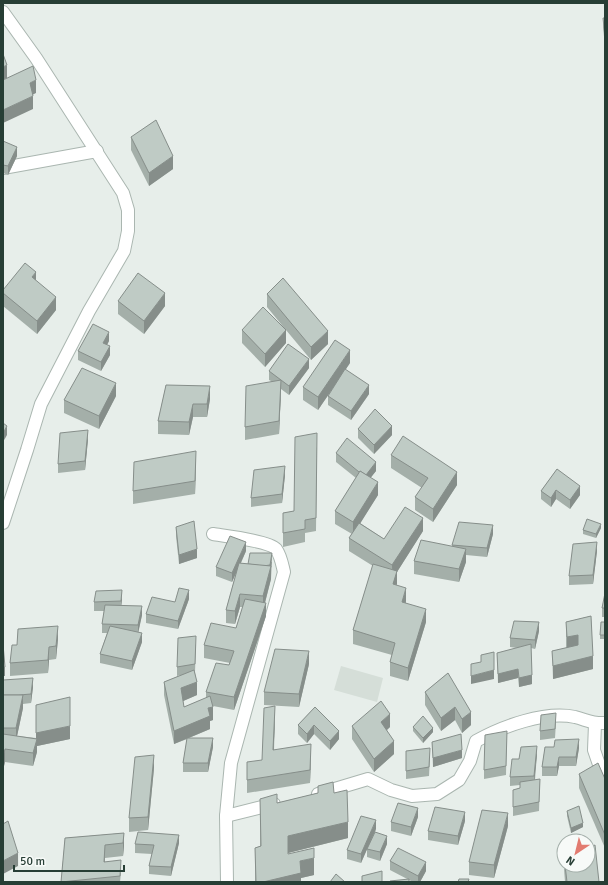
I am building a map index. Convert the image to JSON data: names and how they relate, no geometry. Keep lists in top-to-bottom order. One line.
{"scale_bar":"50 m","north":"bottom left"}
